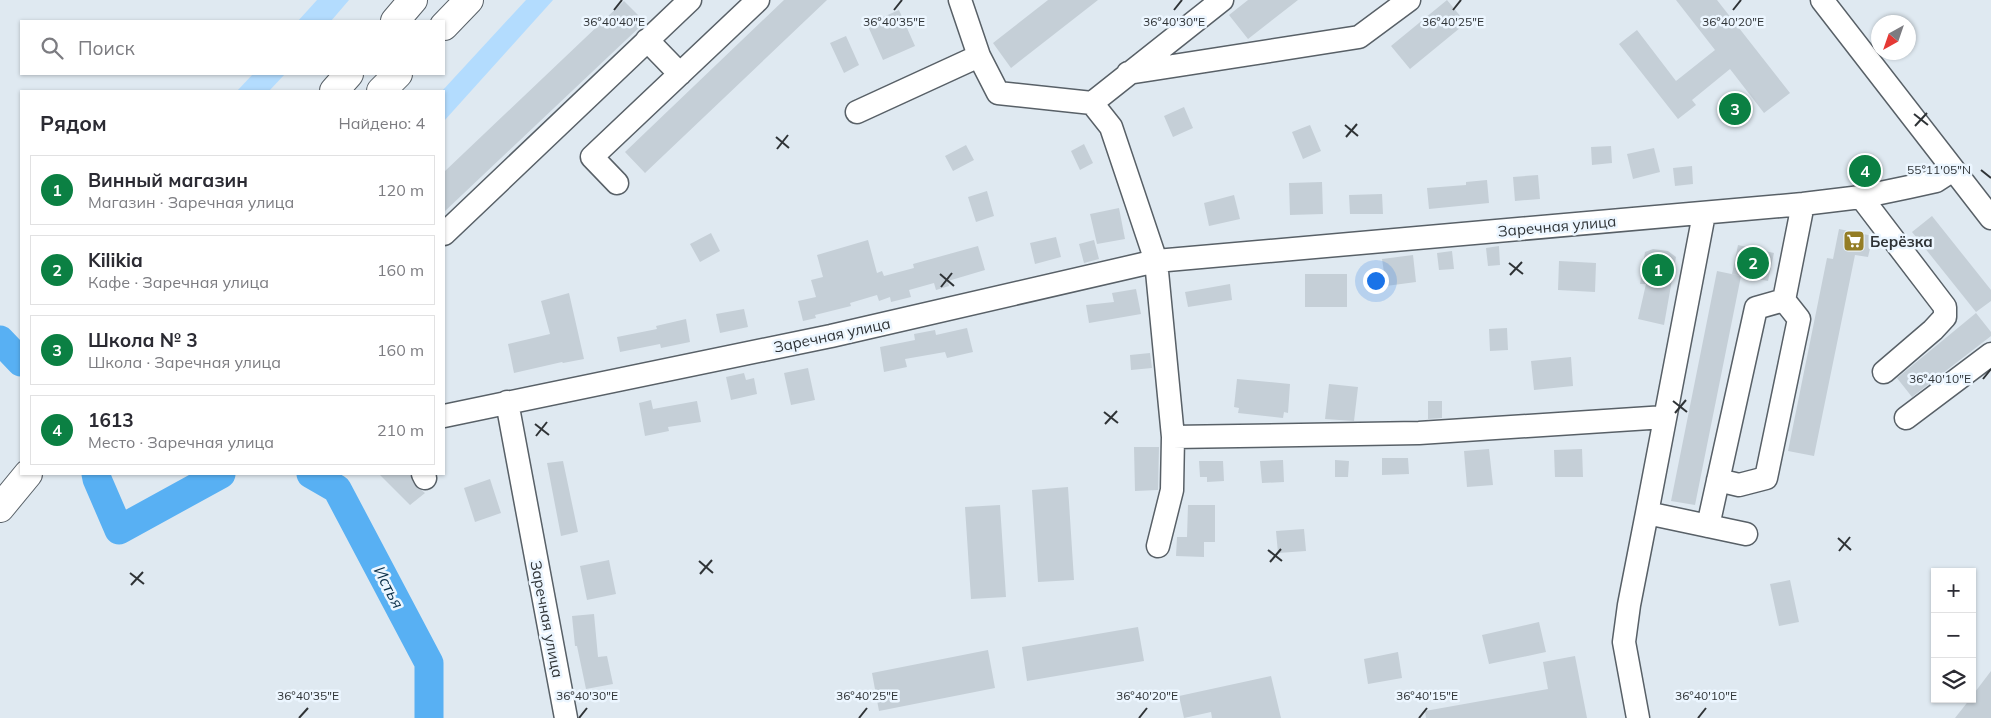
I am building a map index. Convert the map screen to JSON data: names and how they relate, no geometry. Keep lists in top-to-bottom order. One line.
{"streets":{"street":["Заречная улица"]},"water":["Истья"],"places":{"supermarket":["Берёзка"]},"north":"bottom left","page":{"search":"Поиск","heading":["Рядом","Найдено: 4"],"pins":["3","4","2","1"],"list":[{"mark":"1","name":"Винный магазин","note":"Магазин · Заречная улица","value":"120 m"},{"mark":"2","name":"Kilikia","note":"Кафе · Заречная улица","value":"160 m"},{"mark":"3","name":"Школа № 3","note":"Школа · Заречная улица","value":"160 m"},{"mark":"4","name":"1613","note":"Место · Заречная улица","value":"210 m"}],"map_buttons":["+","−"]},"coordinates":["36°40'40\"E","36°40'35\"E","36°40'30\"E","36°40'25\"E","36°40'20\"E","55°11'05\"N","36°40'10\"E","36°40'15\"E"]}
